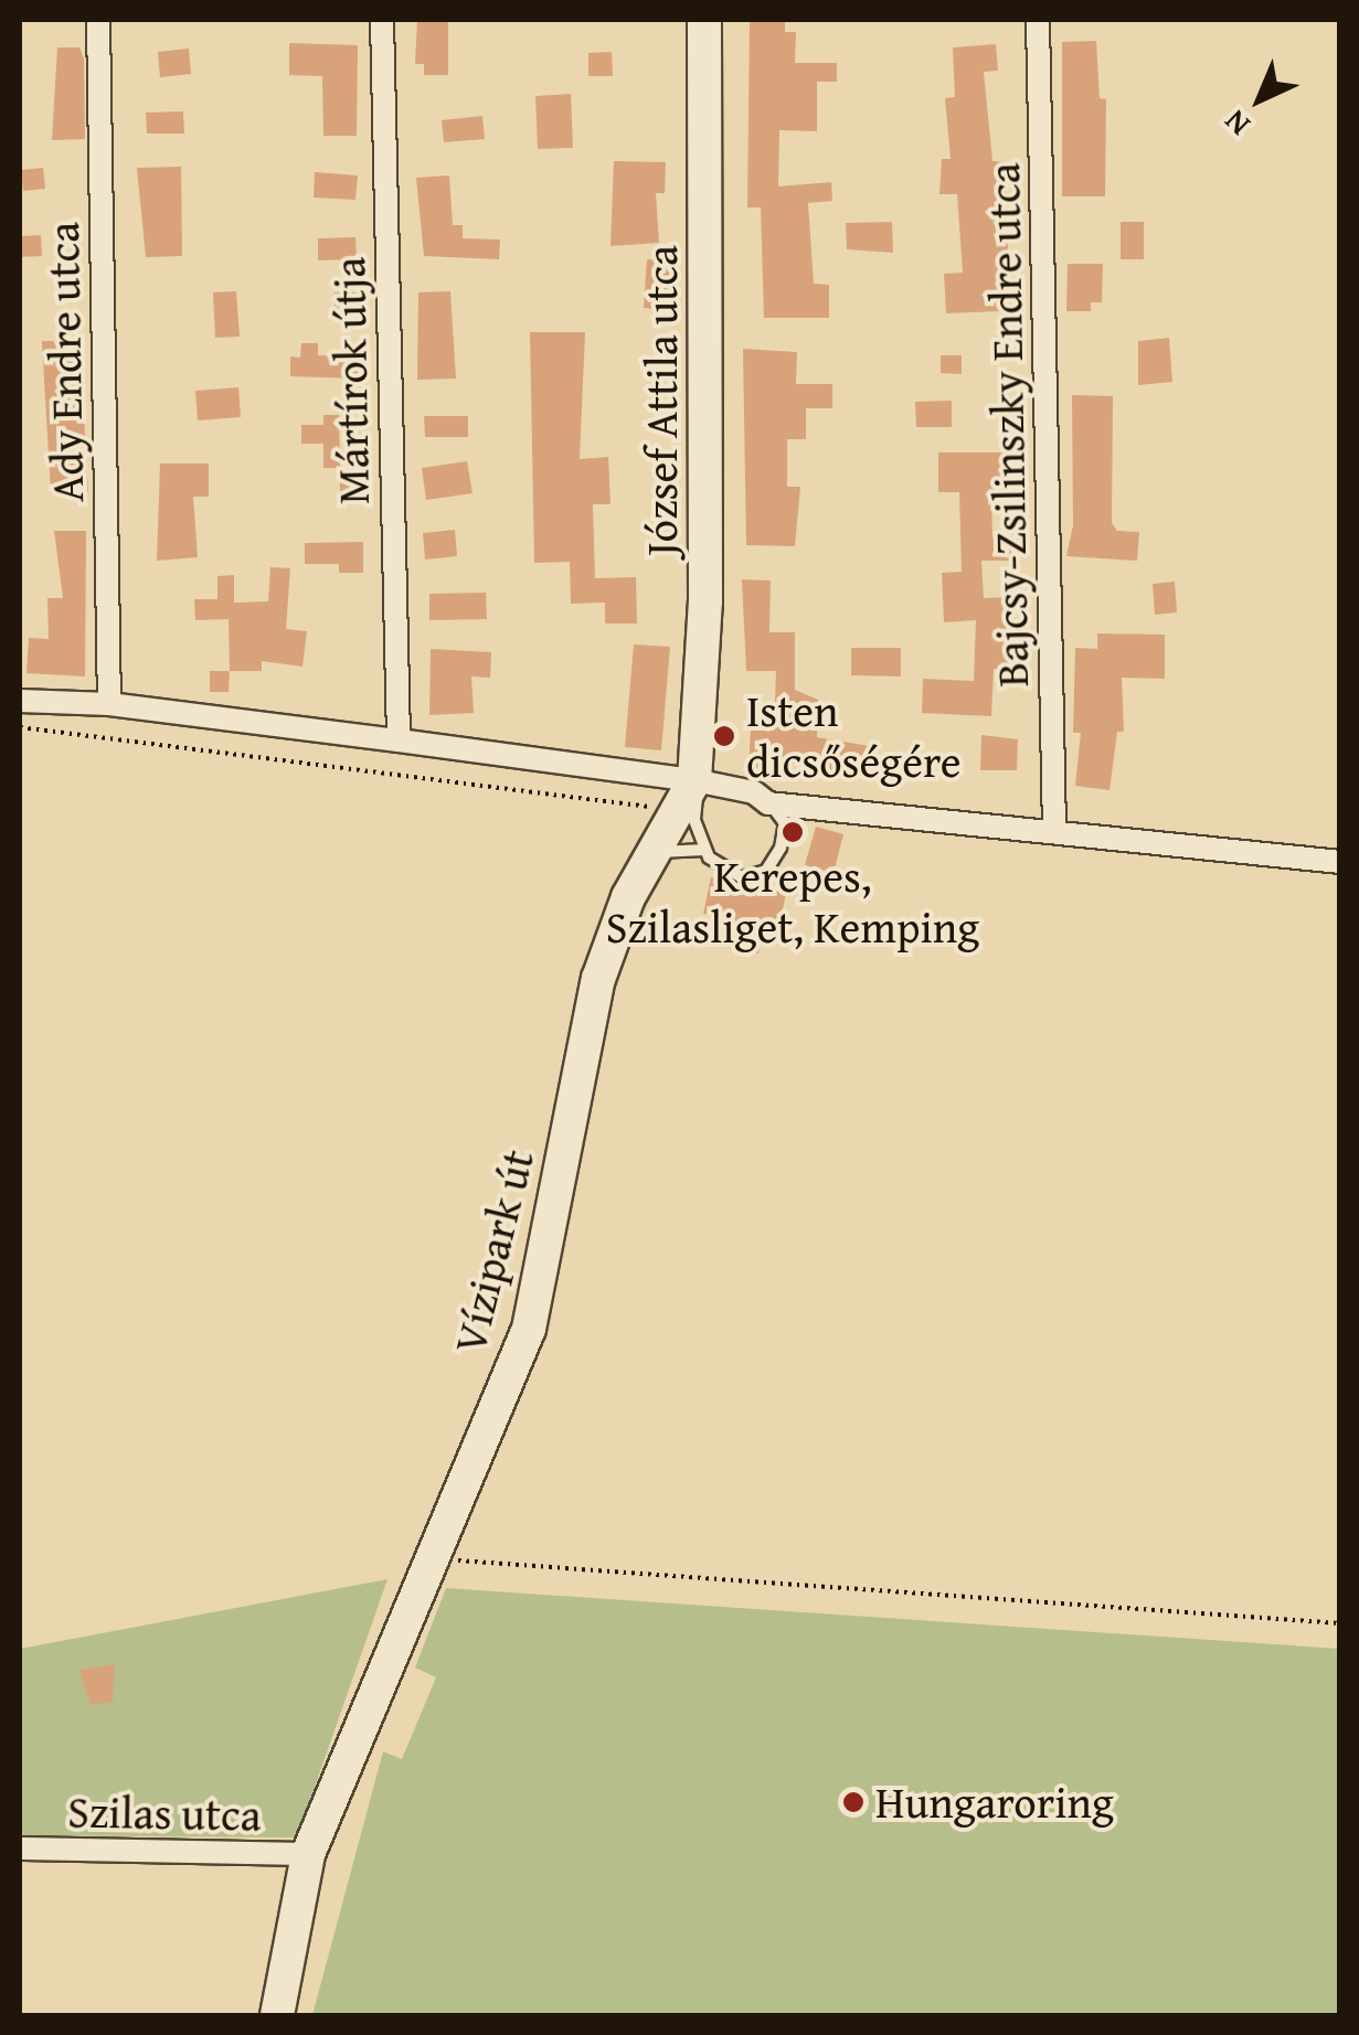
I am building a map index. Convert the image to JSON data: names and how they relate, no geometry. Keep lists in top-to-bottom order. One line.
{"streets":{"street":["Ady Endre utca","Mártírok útja","József Attila utca","Bajcsy-Zsilinszky Endre utca","Vízipark út","Szilas utca"]},"crossings":[["József Attila utca","Vízipark út"],["Vízipark út","Szilas utca"]],"places":["Isten dicsőségére","Kerepes, Szilasliget, Kemping","Hungaroring"],"north":"bottom left"}
